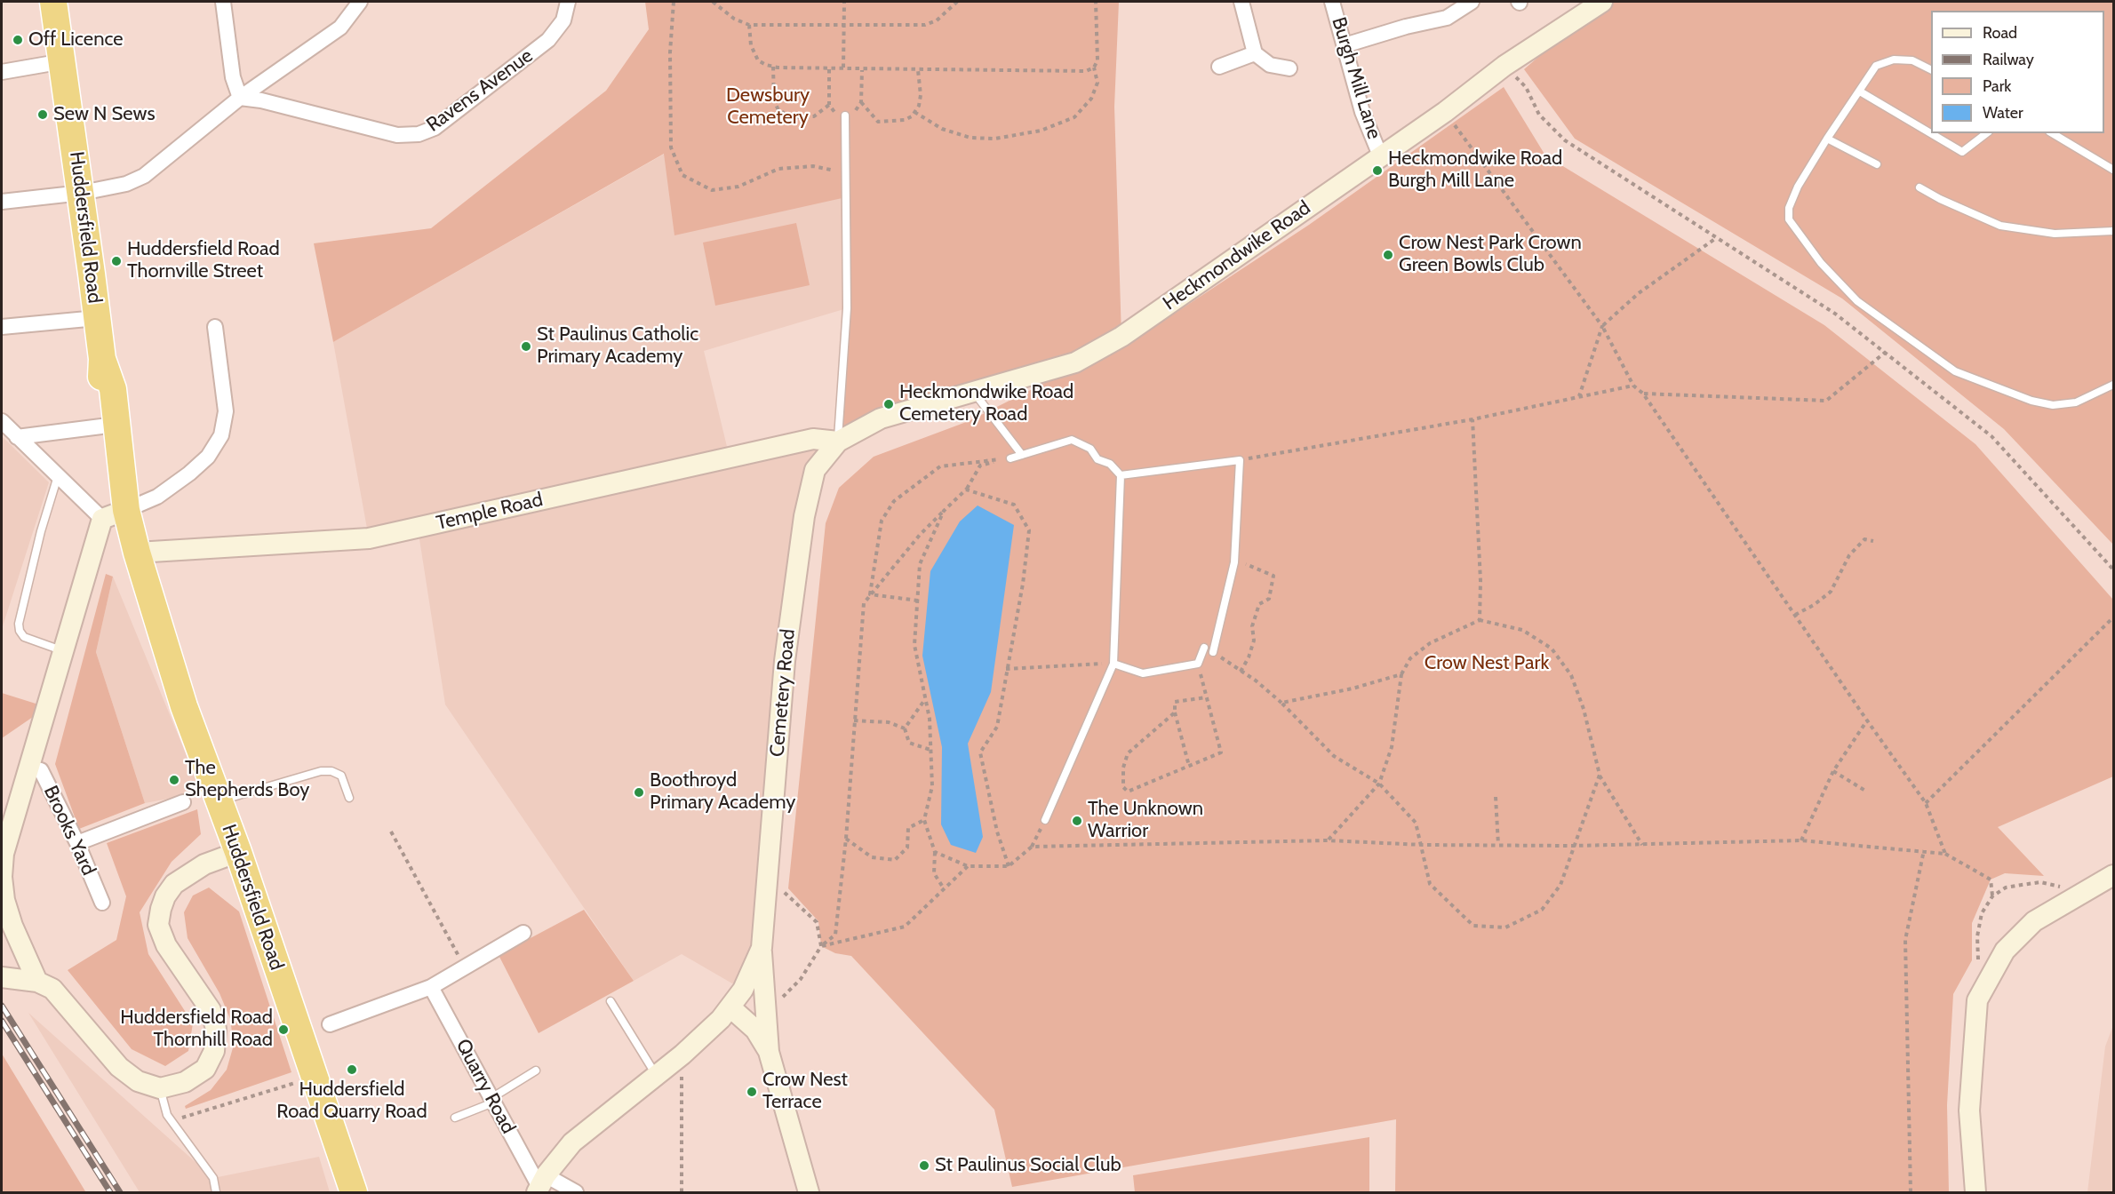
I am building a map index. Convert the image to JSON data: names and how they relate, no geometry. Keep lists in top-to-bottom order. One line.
{"streets":{"highway":["Huddersfield Road"],"main road":["Heckmondwike Road","Temple Road","Cemetery Road"],"street":["Burgh Mill Lane","Ravens Avenue","Brooks Yard","Quarry Road"]},"crossings":[["Burgh Mill Lane","Heckmondwike Road"],["Huddersfield Road","Temple Road"],["Heckmondwike Road","Temple Road"],["Heckmondwike Road","Cemetery Road"],["Temple Road","Cemetery Road"],["Cemetery Road","Quarry Road"]],"parks":["Dewsbury Cemetery","Crow Nest Park"],"places":["Off Licence","Sew N Sews","Heckmondwike Road Burgh Mill Lane","Crow Nest Park Crown Green Bowls Club","Huddersfield Road Thornville Street","St Paulinus Catholic Primary Academy","Heckmondwike Road Cemetery Road","The Shepherds Boy","Boothroyd Primary Academy","The Unknown Warrior","Huddersfield Road Thornhill Road","Huddersfield Road Quarry Road","Crow Nest Terrace","St Paulinus Social Club"],"legend":["Road","Railway","Park","Water"]}
